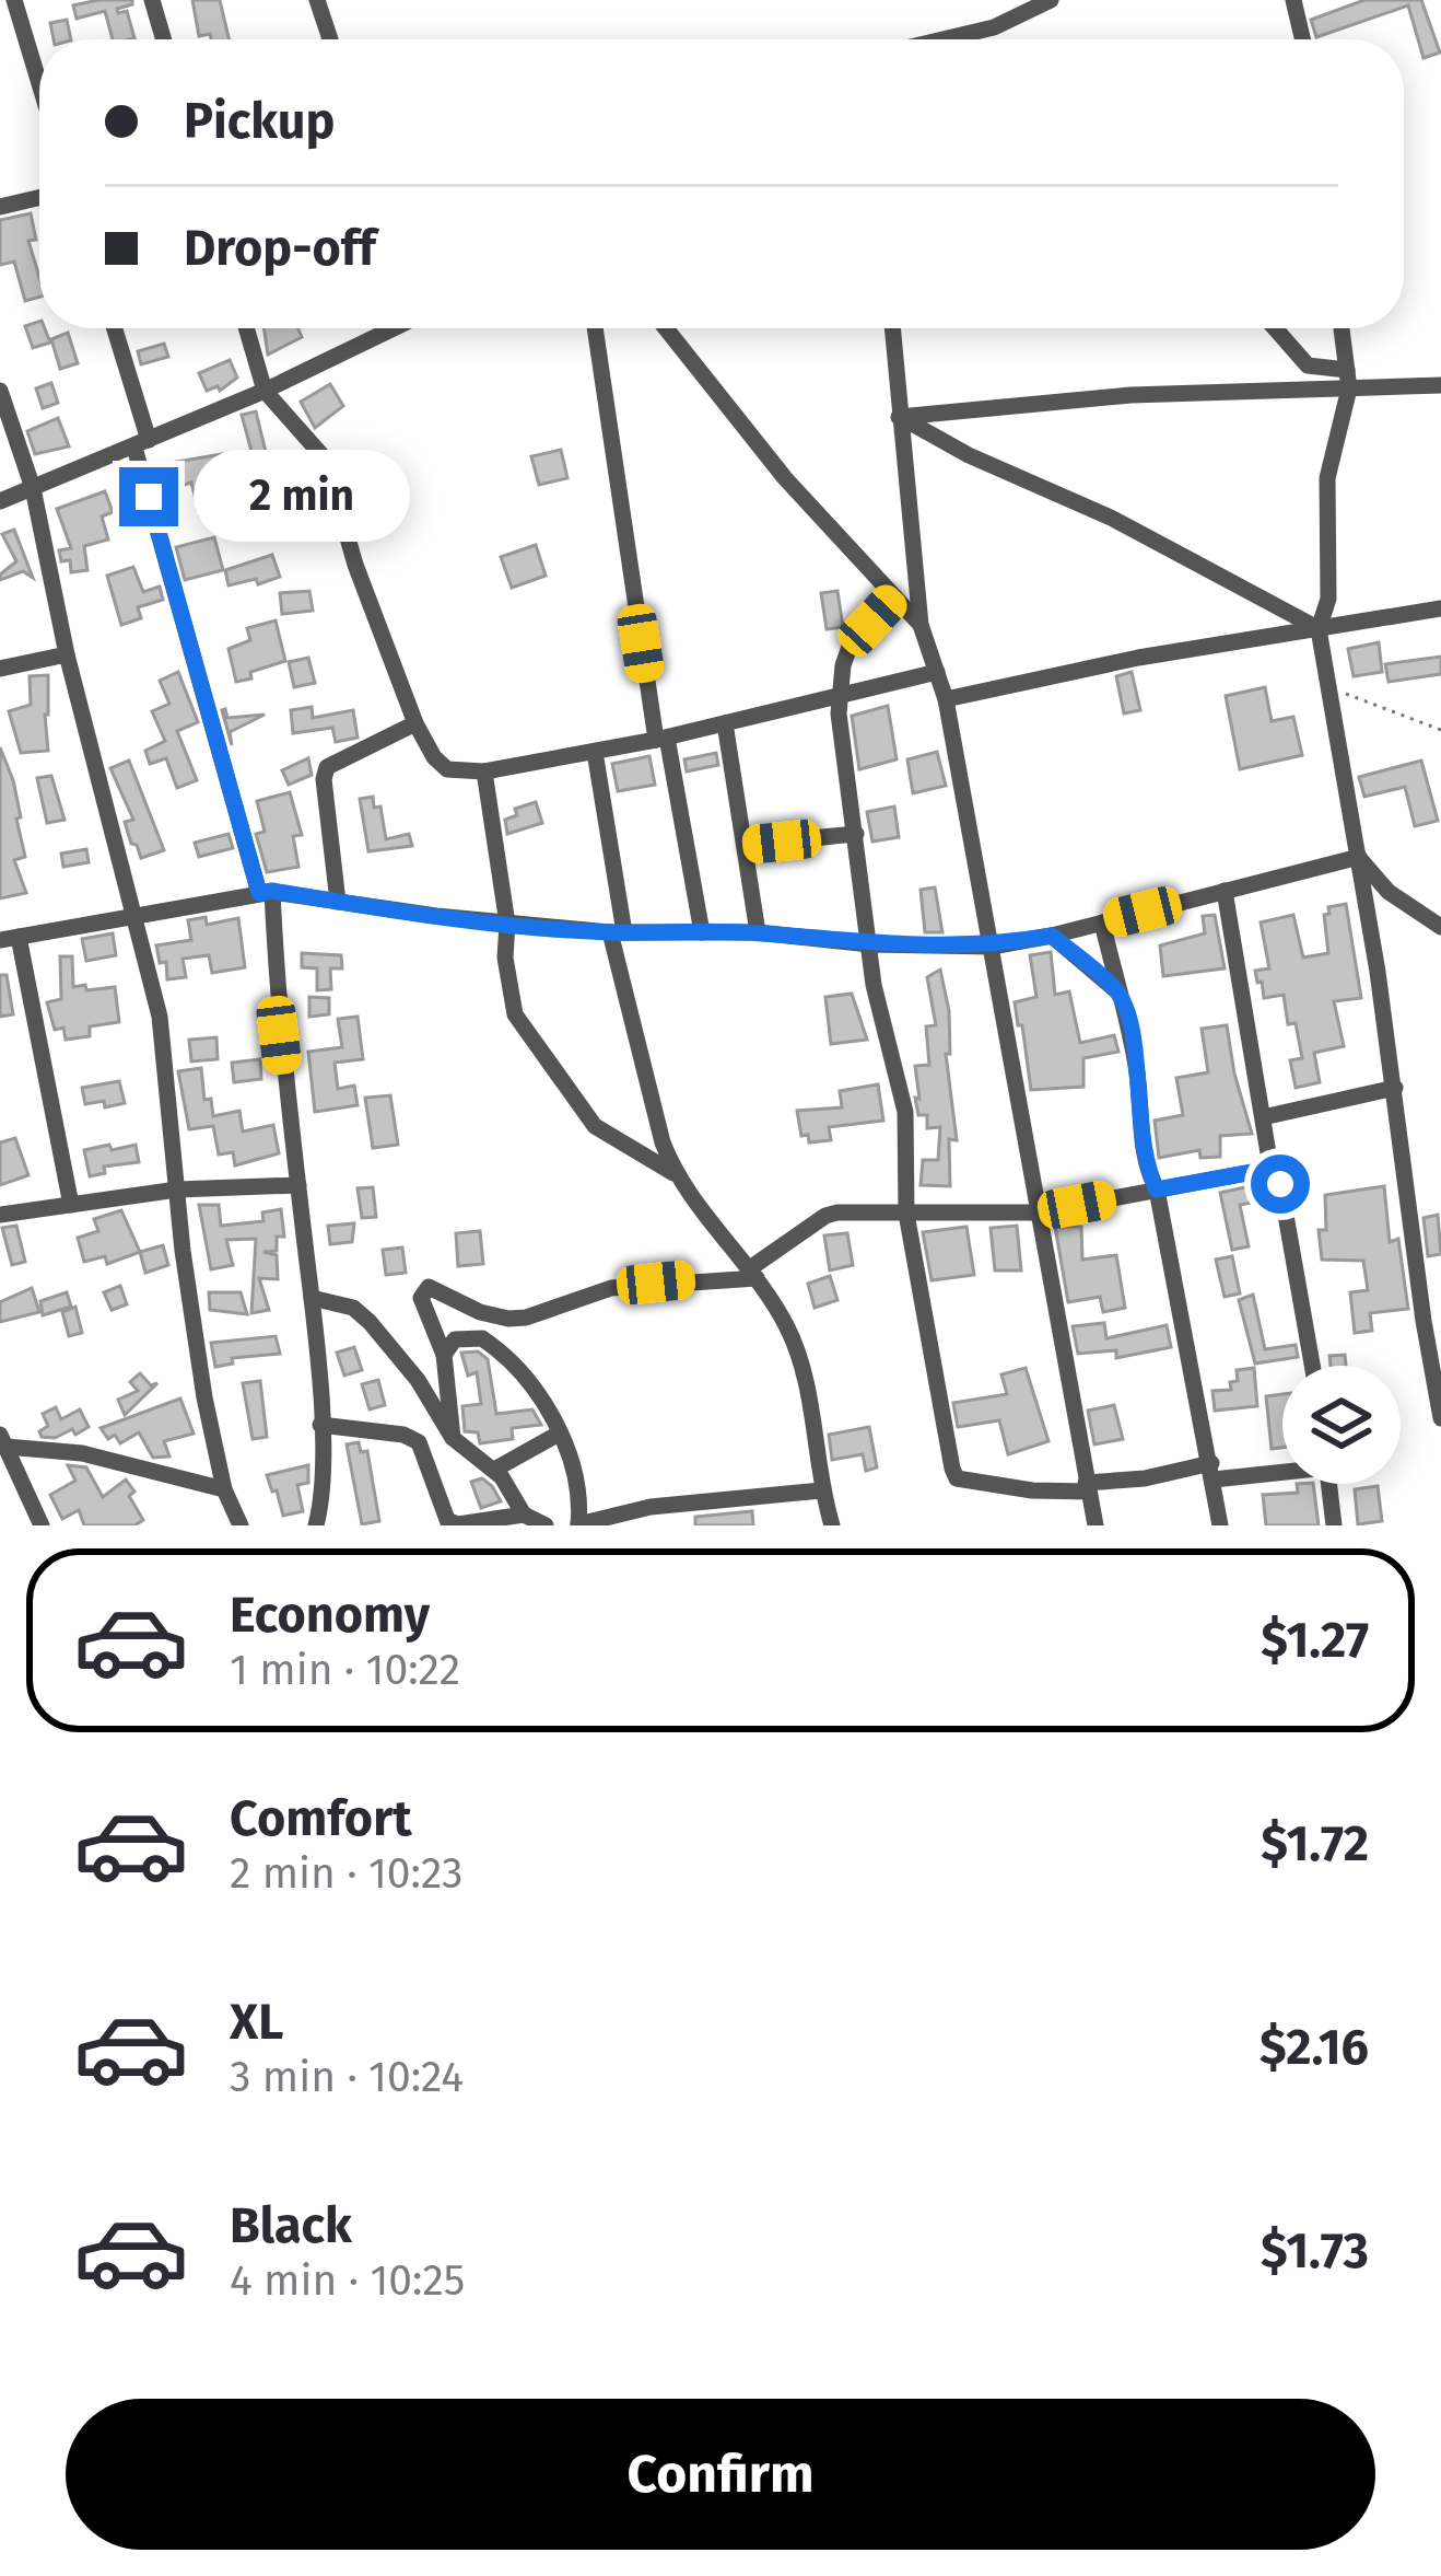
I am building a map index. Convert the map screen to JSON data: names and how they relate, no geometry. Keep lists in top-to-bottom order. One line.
{"page":{"banner":["Pickup","Drop-off"],"bubble":"2 min","list":[{"name":"Economy","note":"1 min · 10:22","value":"$1.27"},{"name":"Comfort","note":"2 min · 10:23","value":"$1.72"},{"name":"XL","note":"3 min · 10:24","value":"$2.16"},{"name":"Black","note":"4 min · 10:25","value":"$1.73"}],"buttons":"Confirm"}}
